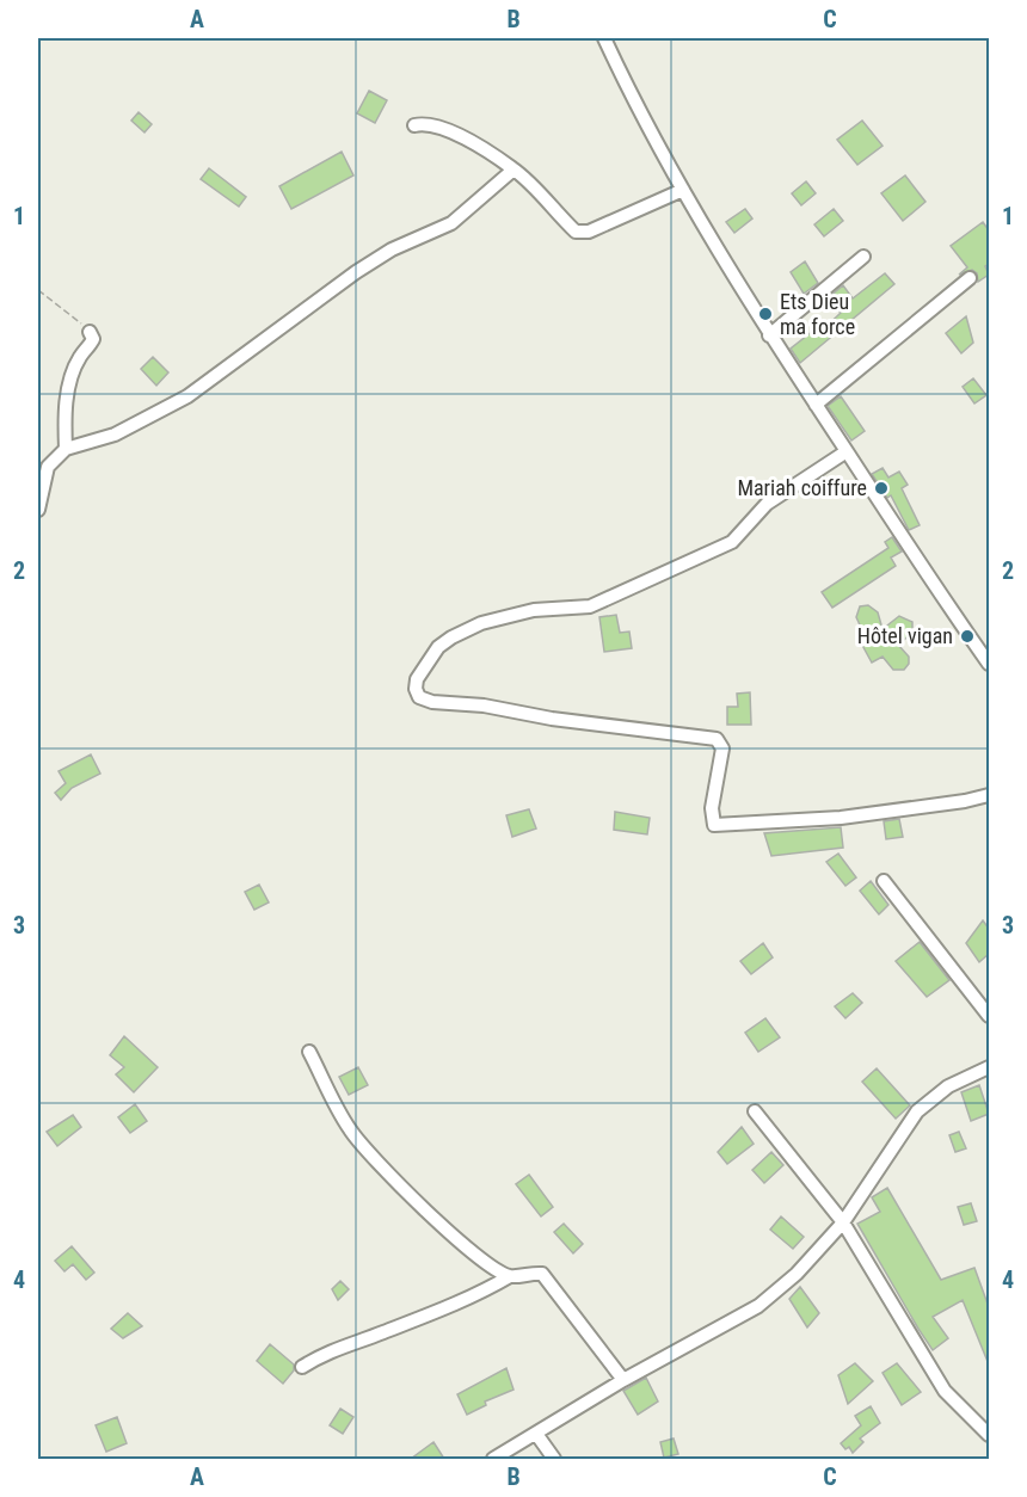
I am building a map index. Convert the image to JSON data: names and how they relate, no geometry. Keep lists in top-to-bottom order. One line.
{"places":["Ets Dieu ma force","Mariah coiffure","Hôtel vigan"],"grid":{"columns":["A","B","C"],"rows":["1","2","3","4"]}}
